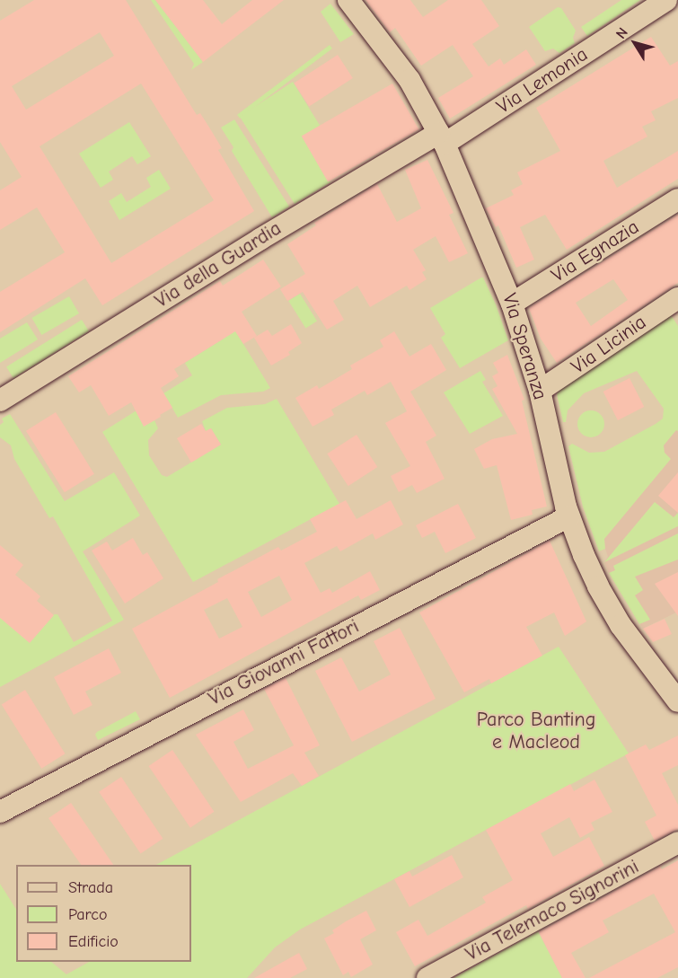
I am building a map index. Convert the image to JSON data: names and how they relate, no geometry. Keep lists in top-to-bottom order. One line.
{"streets":{"street":["Via Lemonia","Via Egnazia","Via della Guardia","Via Licinia","Via Speranza","Via Giovanni Fattori","Via Telemaco Signorini"]},"crossings":[["Via Lemonia","Via della Guardia"],["Via Lemonia","Via Speranza"],["Via Egnazia","Via Speranza"],["Via della Guardia","Via Speranza"],["Via Licinia","Via Speranza"],["Via Speranza","Via Giovanni Fattori"]],"parks":["Parco Banting e Macleod"],"legend":["Strada","Parco","Edificio"],"north":"top left"}
